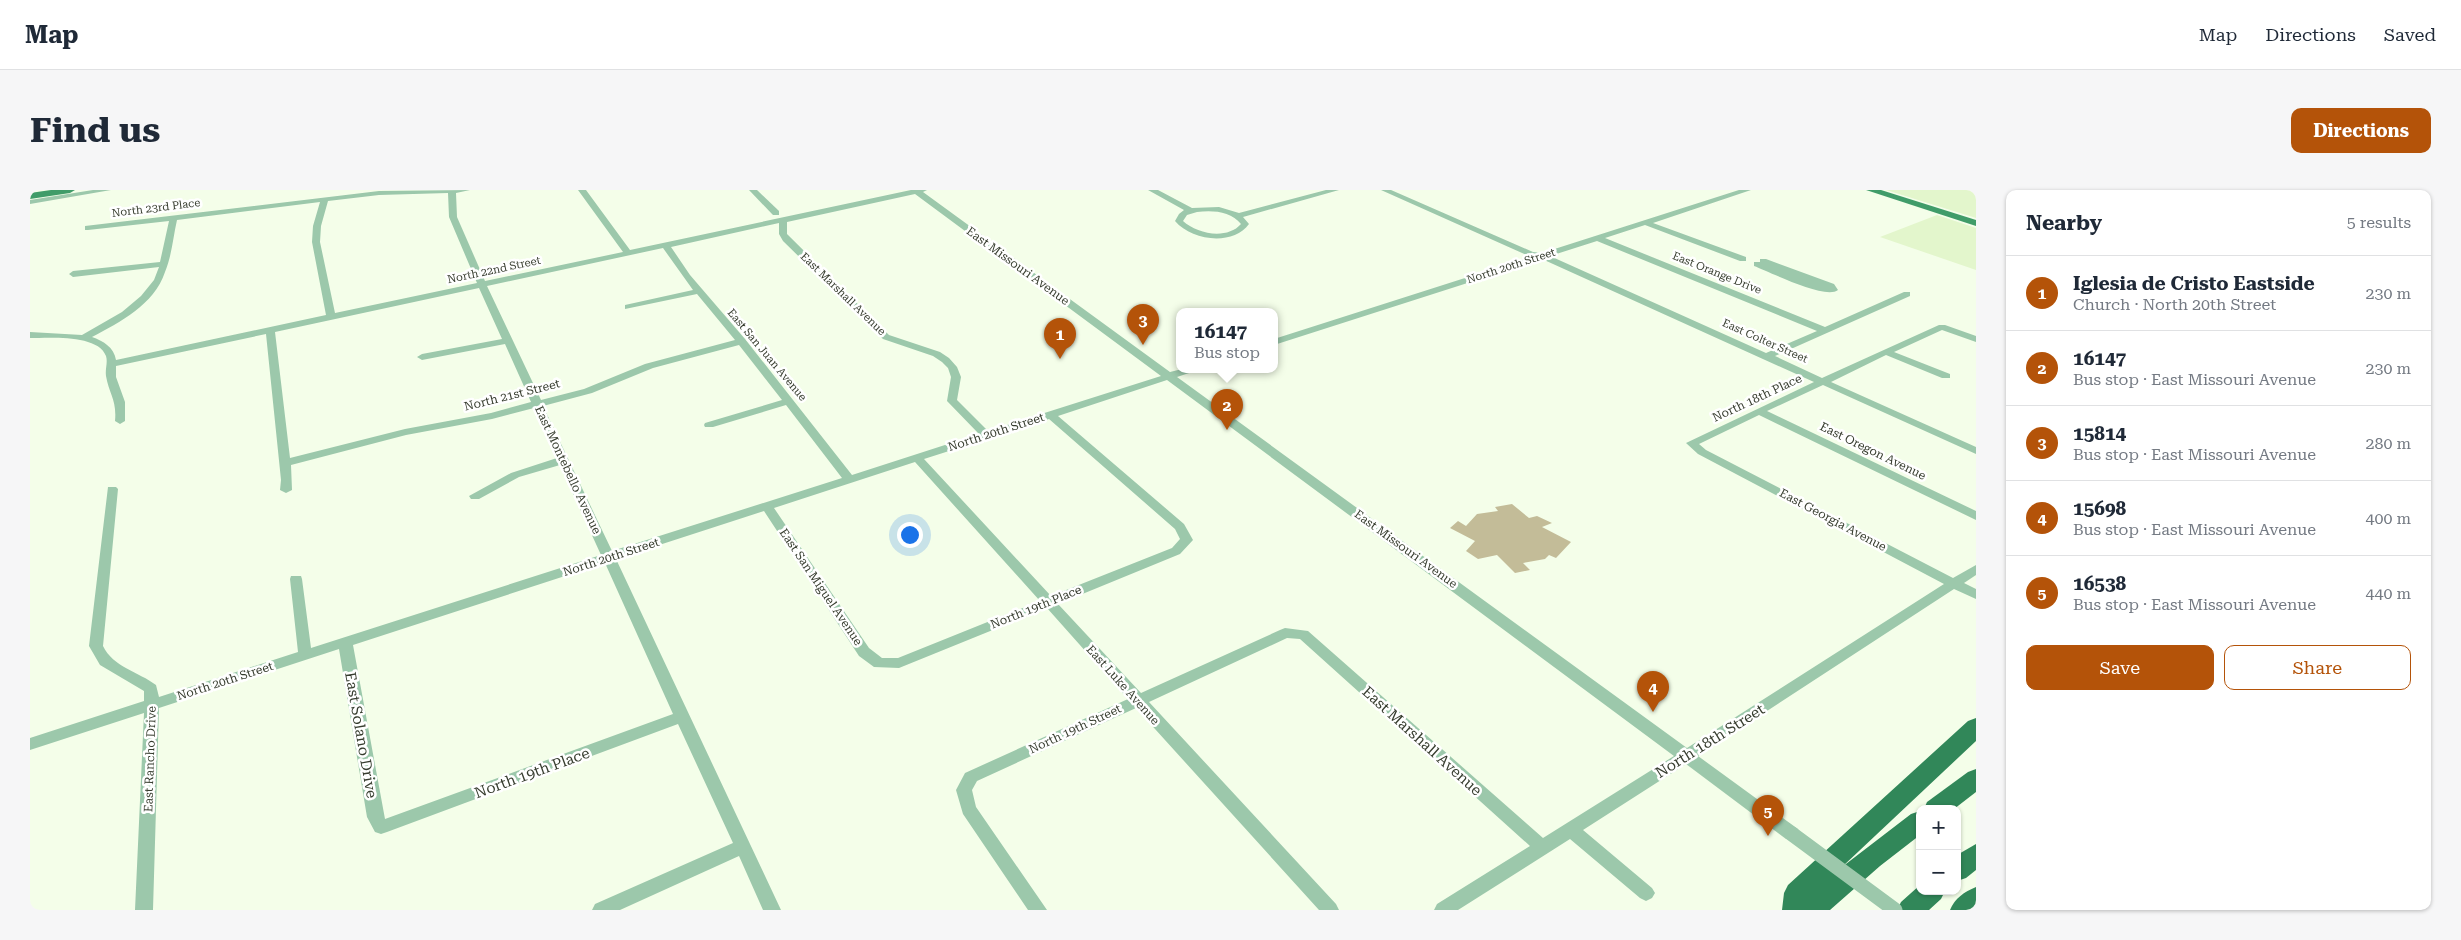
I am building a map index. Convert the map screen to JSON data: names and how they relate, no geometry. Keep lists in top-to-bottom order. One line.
{"streets":{"street":["North 23rd Place","East Missouri Avenue","North 20th Street","North 22nd Street","East Orange Drive","East Marshall Avenue","East Colter Street","East San Juan Avenue","North 21st Street","North 18th Place","East Oregon Avenue","East Montebello Avenue","East Georgia Avenue","East San Miguel Avenue","North 19th Place","East Luke Avenue","North 19th Street","East Solano Drive","North 18th Street","East Rancho Drive"]},"crossings":[["North 23rd Place","East Montebello Avenue"],["East Missouri Avenue","North 20th Street"],["East Missouri Avenue","North 22nd Street"],["East Missouri Avenue","North 18th Street"],["North 20th Street","East Orange Drive"],["North 20th Street","East Marshall Avenue"],["North 20th Street","East Colter Street"],["North 20th Street","East San Juan Avenue"],["North 20th Street","East Montebello Avenue"],["North 20th Street","East San Miguel Avenue"],["North 20th Street","North 19th Place"],["North 20th Street","East Luke Avenue"],["North 20th Street","East Solano Drive"],["North 20th Street","East Rancho Drive"],["North 22nd Street","East Marshall Avenue"],["North 22nd Street","East San Juan Avenue"],["North 22nd Street","East Montebello Avenue"],["East Marshall Avenue","North 19th Street"],["East Marshall Avenue","North 18th Street"],["East Colter Street","North 18th Place"],["East San Juan Avenue","North 21st Street"],["North 21st Street","East Montebello Avenue"],["North 18th Place","East Oregon Avenue"],["North 18th Place","East Georgia Avenue"],["East Montebello Avenue","North 19th Place"],["East Georgia Avenue","North 18th Street"],["East San Miguel Avenue","North 19th Place"],["North 19th Place","East Luke Avenue"],["North 19th Place","East Solano Drive"],["East Luke Avenue","North 19th Street"]],"page":{"header":"Map","nav":["Map","Directions","Saved"],"buttons":["Directions",["Save","Share"]],"title":"Find us","heading":["Nearby","5 results"],"list":[{"mark":"1","name":"Iglesia de Cristo Eastside","note":"Church · North 20th Street","value":"230 m"},{"mark":"2","name":"16147","note":"Bus stop · East Missouri Avenue","value":"230 m"},{"mark":"3","name":"15814","note":"Bus stop · East Missouri Avenue","value":"280 m"},{"mark":"4","name":"15698","note":"Bus stop · East Missouri Avenue","value":"400 m"},{"mark":"5","name":"16538","note":"Bus stop · East Missouri Avenue","value":"440 m"}],"pins":["3","1","2","4","5"],"popup":["16147","Bus stop"],"map_buttons":["+","−"]}}
